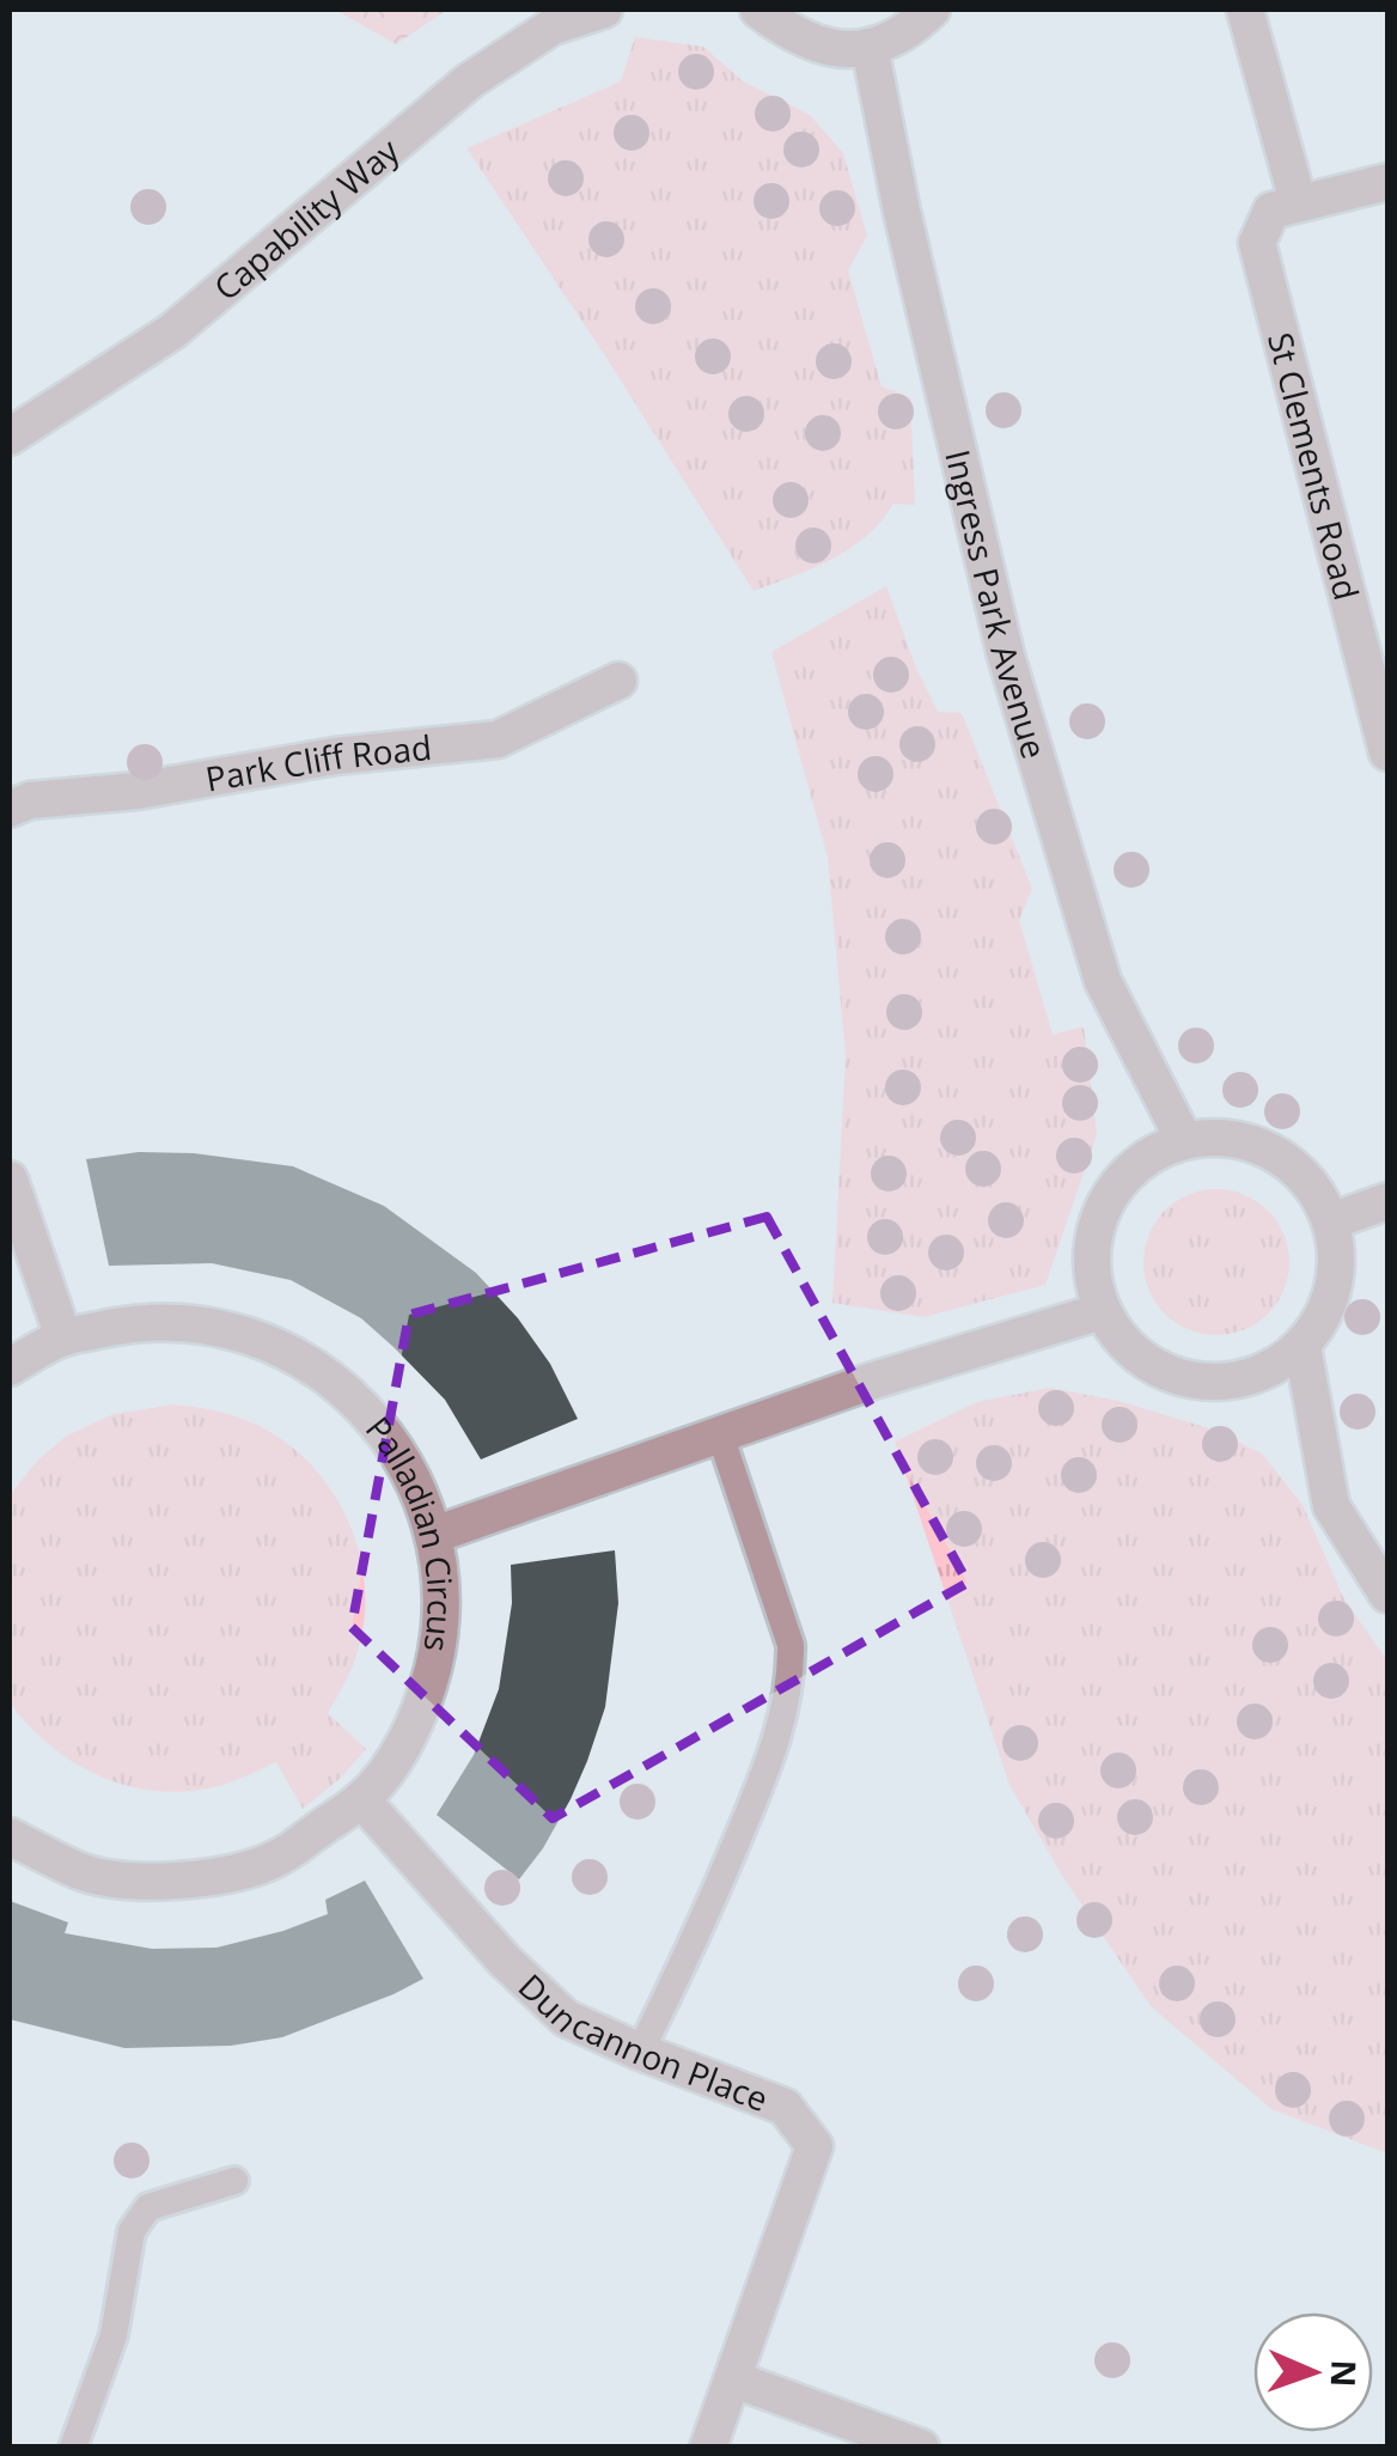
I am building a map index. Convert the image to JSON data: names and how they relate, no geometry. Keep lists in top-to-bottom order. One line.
{"streets":{"street":["Capability Way","St Clements Road","Ingress Park Avenue","Park Cliff Road","Palladian Circus","Duncannon Place"]},"crossings":[["Palladian Circus","Duncannon Place"]],"north":"right"}
